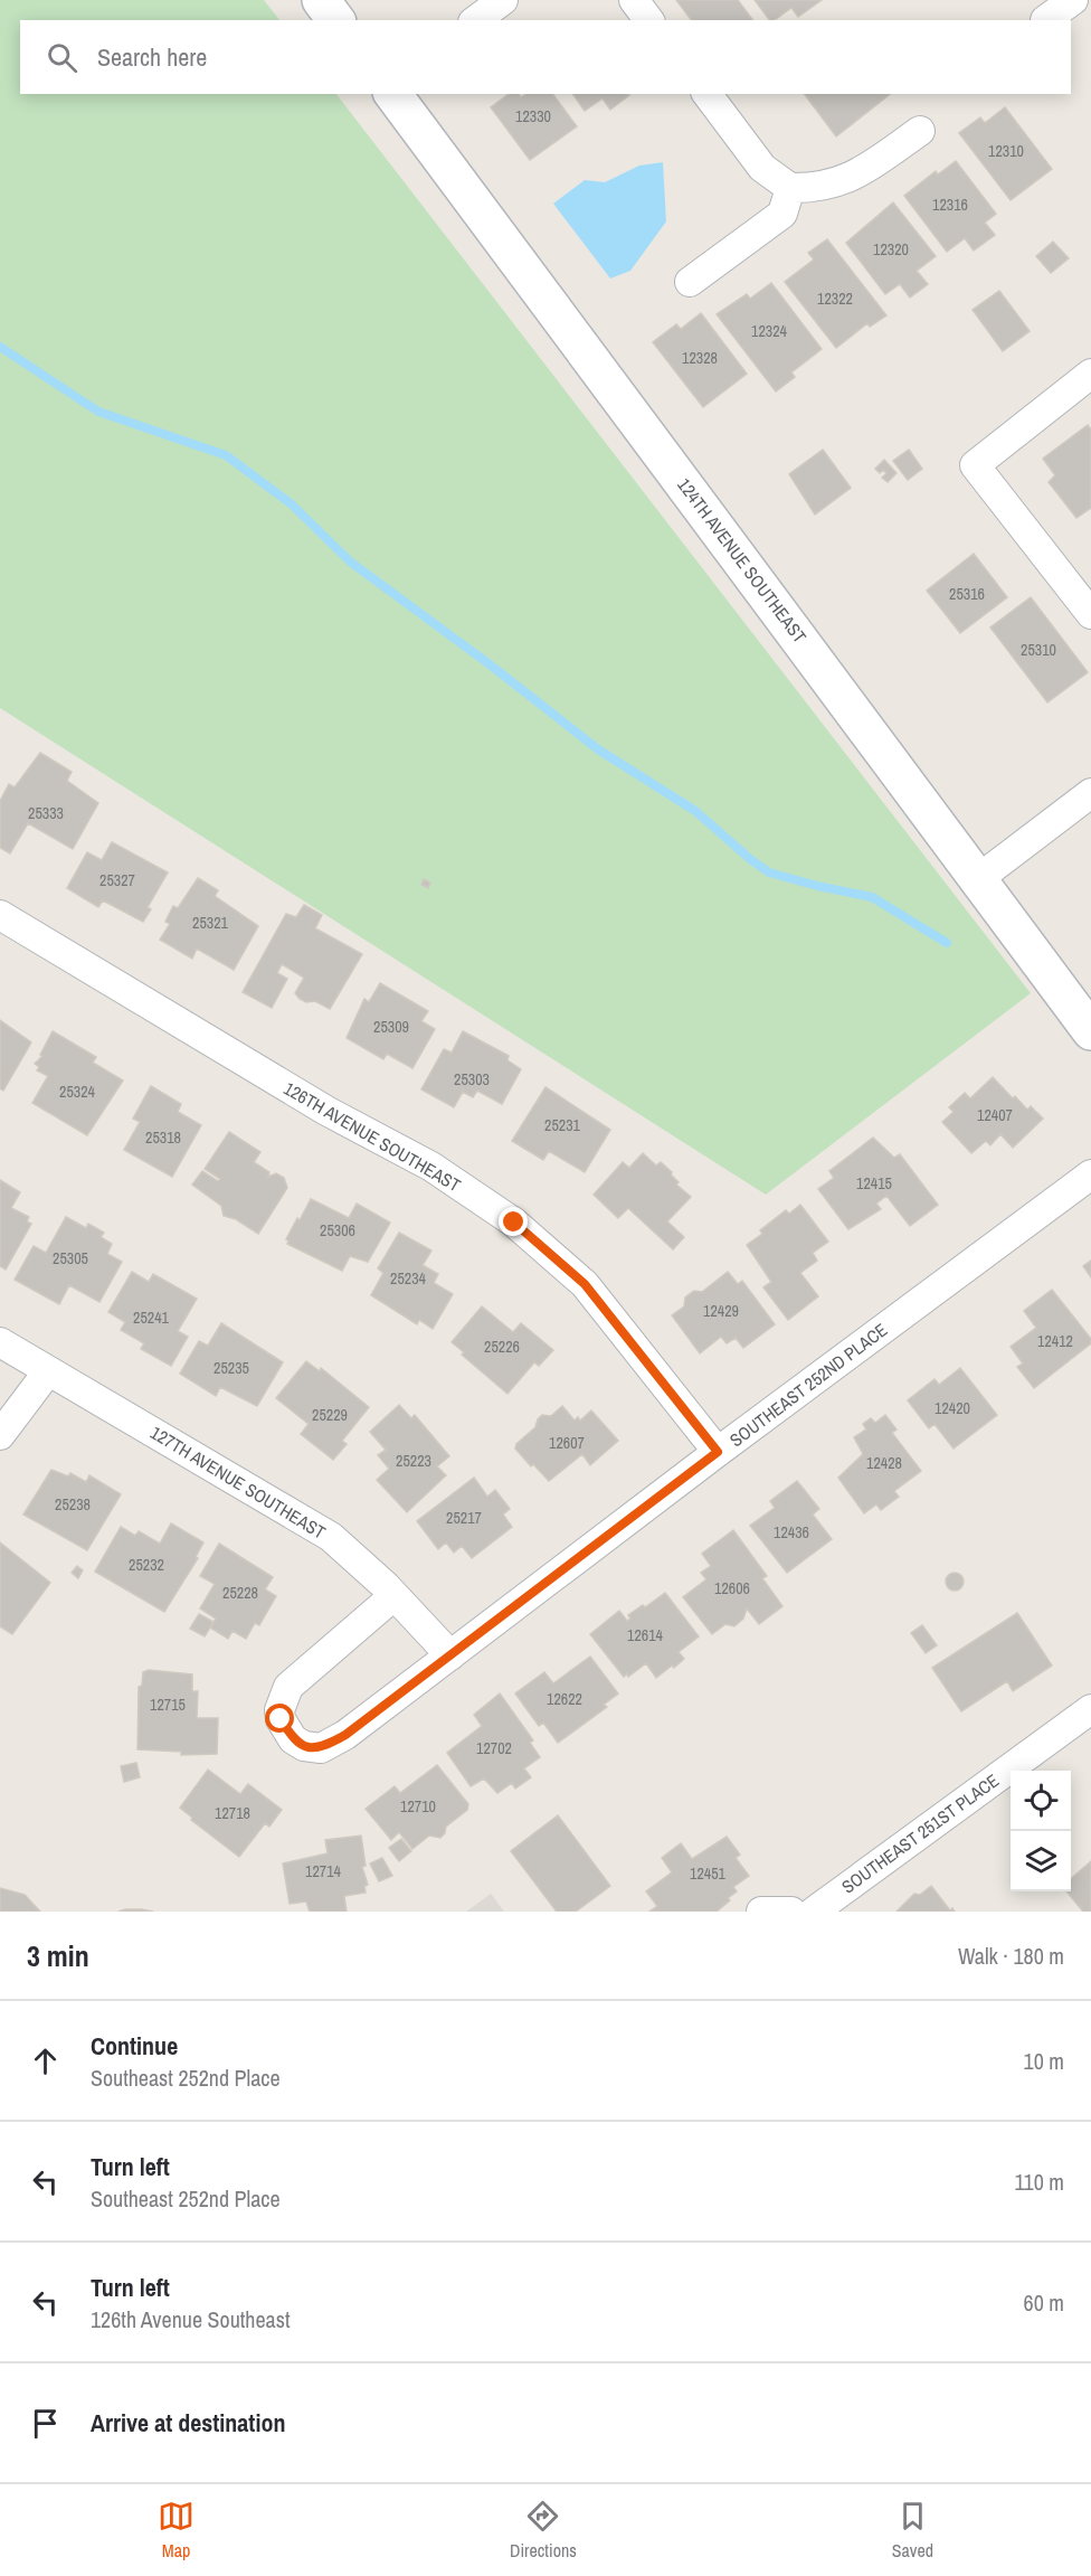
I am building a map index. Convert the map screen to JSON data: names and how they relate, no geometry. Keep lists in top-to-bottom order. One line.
{"streets":{"street":["124TH AVENUE SOUTHEAST","126TH AVENUE SOUTHEAST","SOUTHEAST 252ND PLACE","127TH AVENUE SOUTHEAST","SOUTHEAST 251ST PLACE"]},"crossings":[["126TH AVENUE SOUTHEAST","SOUTHEAST 252ND PLACE"],["SOUTHEAST 252ND PLACE","127TH AVENUE SOUTHEAST"]],"house_numbers":["12330","12310","12316","12320","12322","12324","12328","25316","25310","25333","25327","25321","25309","25303","25324","12407","25231","25318","12415","25306","25305","25234","12429","25241","12412","25226","25235","12420","25229","12607","25223","12428","25238","25217","12436","25232","12606","25228","12614","12622","12715","12702","12710","12718","12714","12451"],"page":{"search":"Search here","heading":["3 min","Walk · 180 m"],"list":[["Continue","Southeast 252nd Place","10 m"],["Turn left","Southeast 252nd Place","110 m"],["Turn left","126th Avenue Southeast","60 m"],"Arrive at destination"],"nav":["Map","Directions","Saved"]}}
